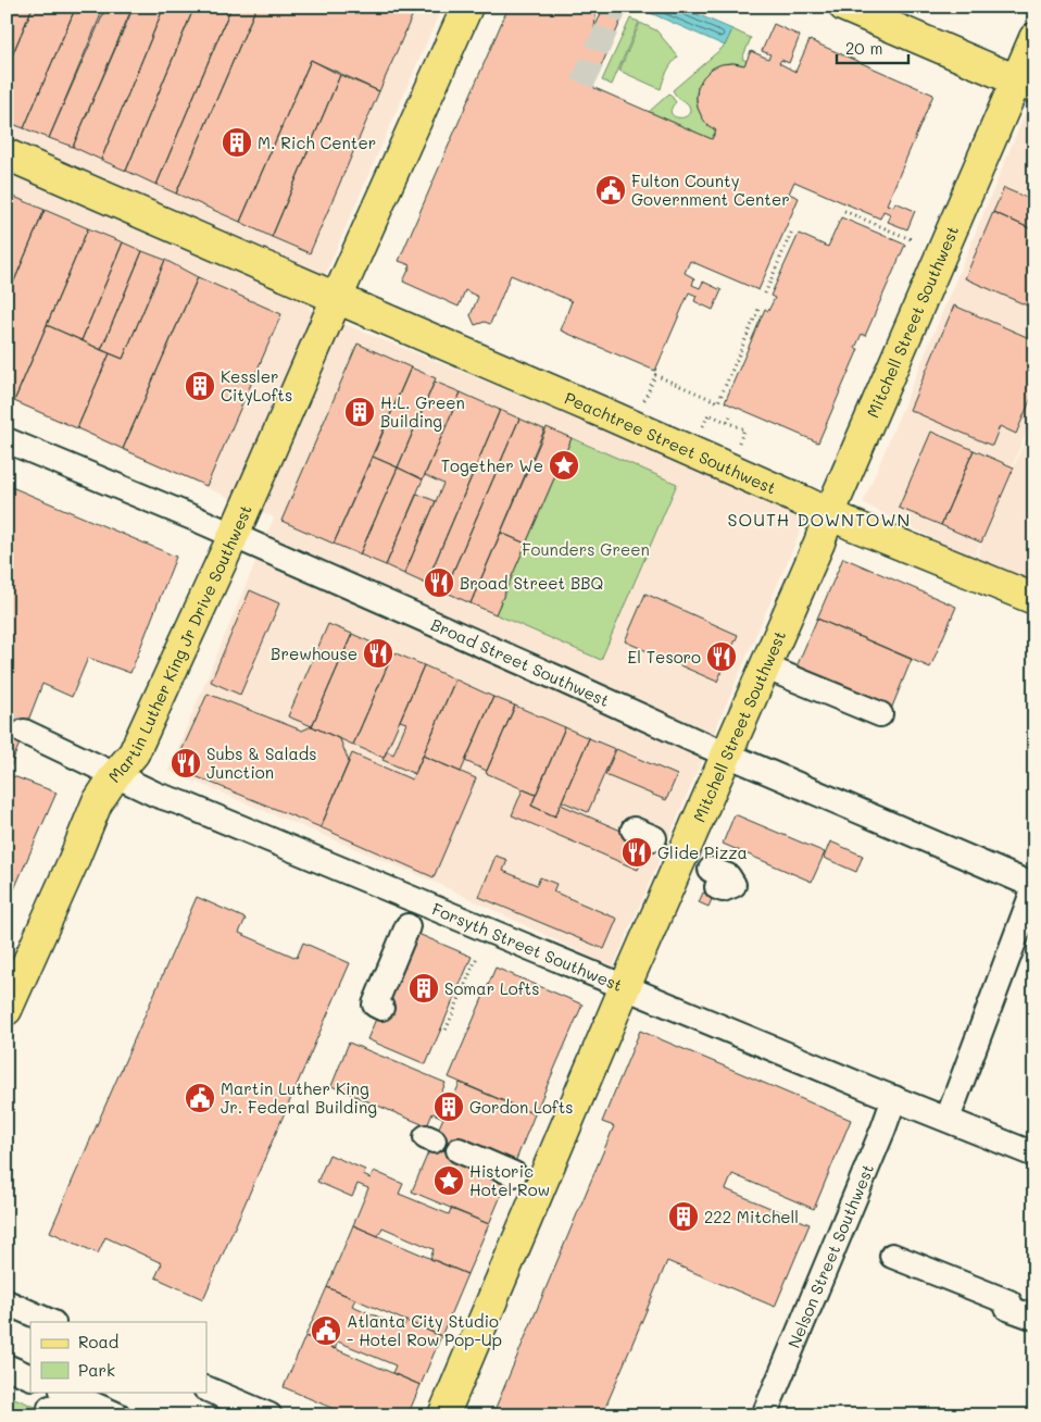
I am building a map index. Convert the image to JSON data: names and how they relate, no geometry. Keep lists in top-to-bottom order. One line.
{"streets":{"main road":["Mitchell Street Southwest","Peachtree Street Southwest","Martin Luther King Jr Drive Southwest"],"street":["Broad Street Southwest","Forsyth Street Southwest","Nelson Street Southwest"]},"crossings":[["Mitchell Street Southwest","Peachtree Street Southwest"],["Mitchell Street Southwest","Broad Street Southwest"],["Mitchell Street Southwest","Forsyth Street Southwest"],["Peachtree Street Southwest","Martin Luther King Jr Drive Southwest"],["Martin Luther King Jr Drive Southwest","Broad Street Southwest"],["Martin Luther King Jr Drive Southwest","Forsyth Street Southwest"],["Forsyth Street Southwest","Nelson Street Southwest"]],"districts":["SOUTH DOWNTOWN"],"parks":["Founders Green"],"places":{"building":["M. Rich Center","Kessler CityLofts","H.L. Green Building","Somar Lofts","Gordon Lofts","222 Mitchell"],"public building":["Fulton County Government Center","Martin Luther King Jr. Federal Building","Atlanta City Studio - Hotel Row Pop-Up"],"place":["Together We","Historic Hotel Row"],"restaurant":["Broad Street BBQ","Brewhouse","El Tesoro","Subs & Salads Junction","Glide Pizza"]},"legend":["Road","Park"],"scale_bar":"20 m"}
